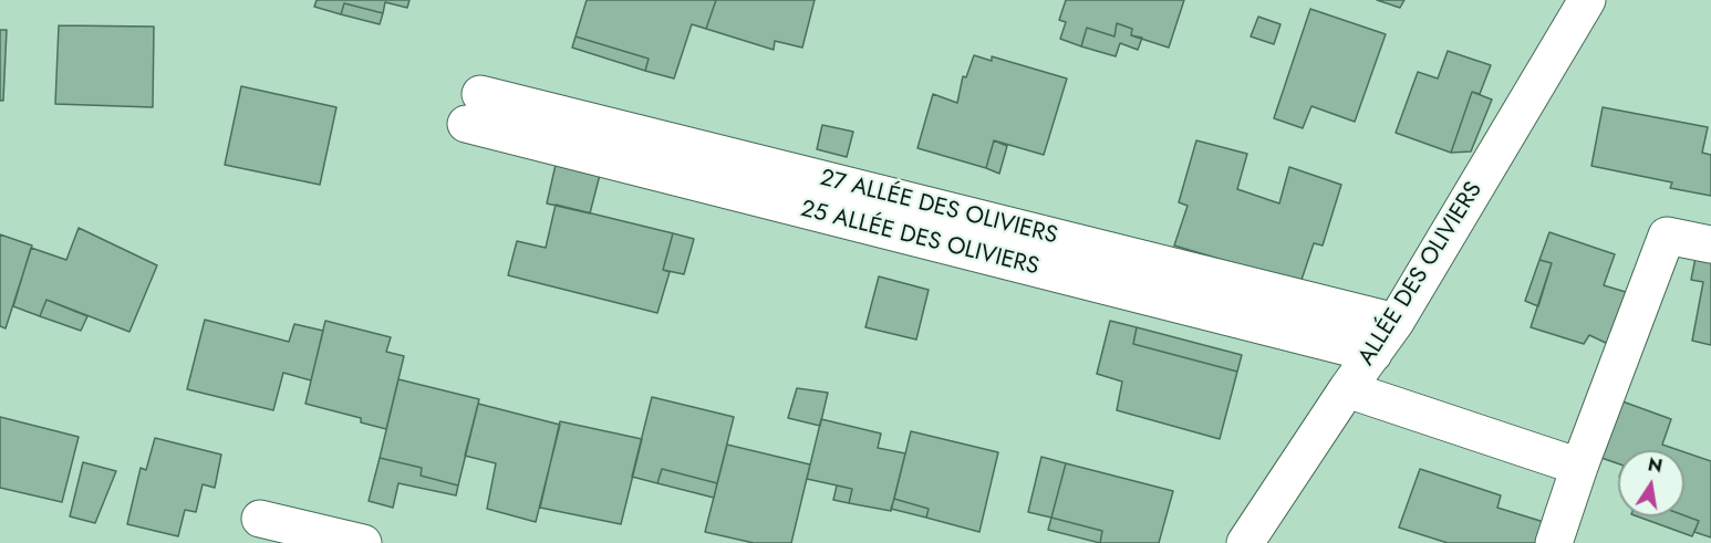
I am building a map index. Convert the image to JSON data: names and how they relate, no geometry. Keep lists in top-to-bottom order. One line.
{"streets":{"street":["27 ALLÉE DES OLIVIERS","25 ALLÉE DES OLIVIERS","ALLÉE DES OLIVIERS"]},"crossings":[["27 ALLÉE DES OLIVIERS","25 ALLÉE DES OLIVIERS"],["27 ALLÉE DES OLIVIERS","ALLÉE DES OLIVIERS"],["25 ALLÉE DES OLIVIERS","ALLÉE DES OLIVIERS"]],"north":"top"}
